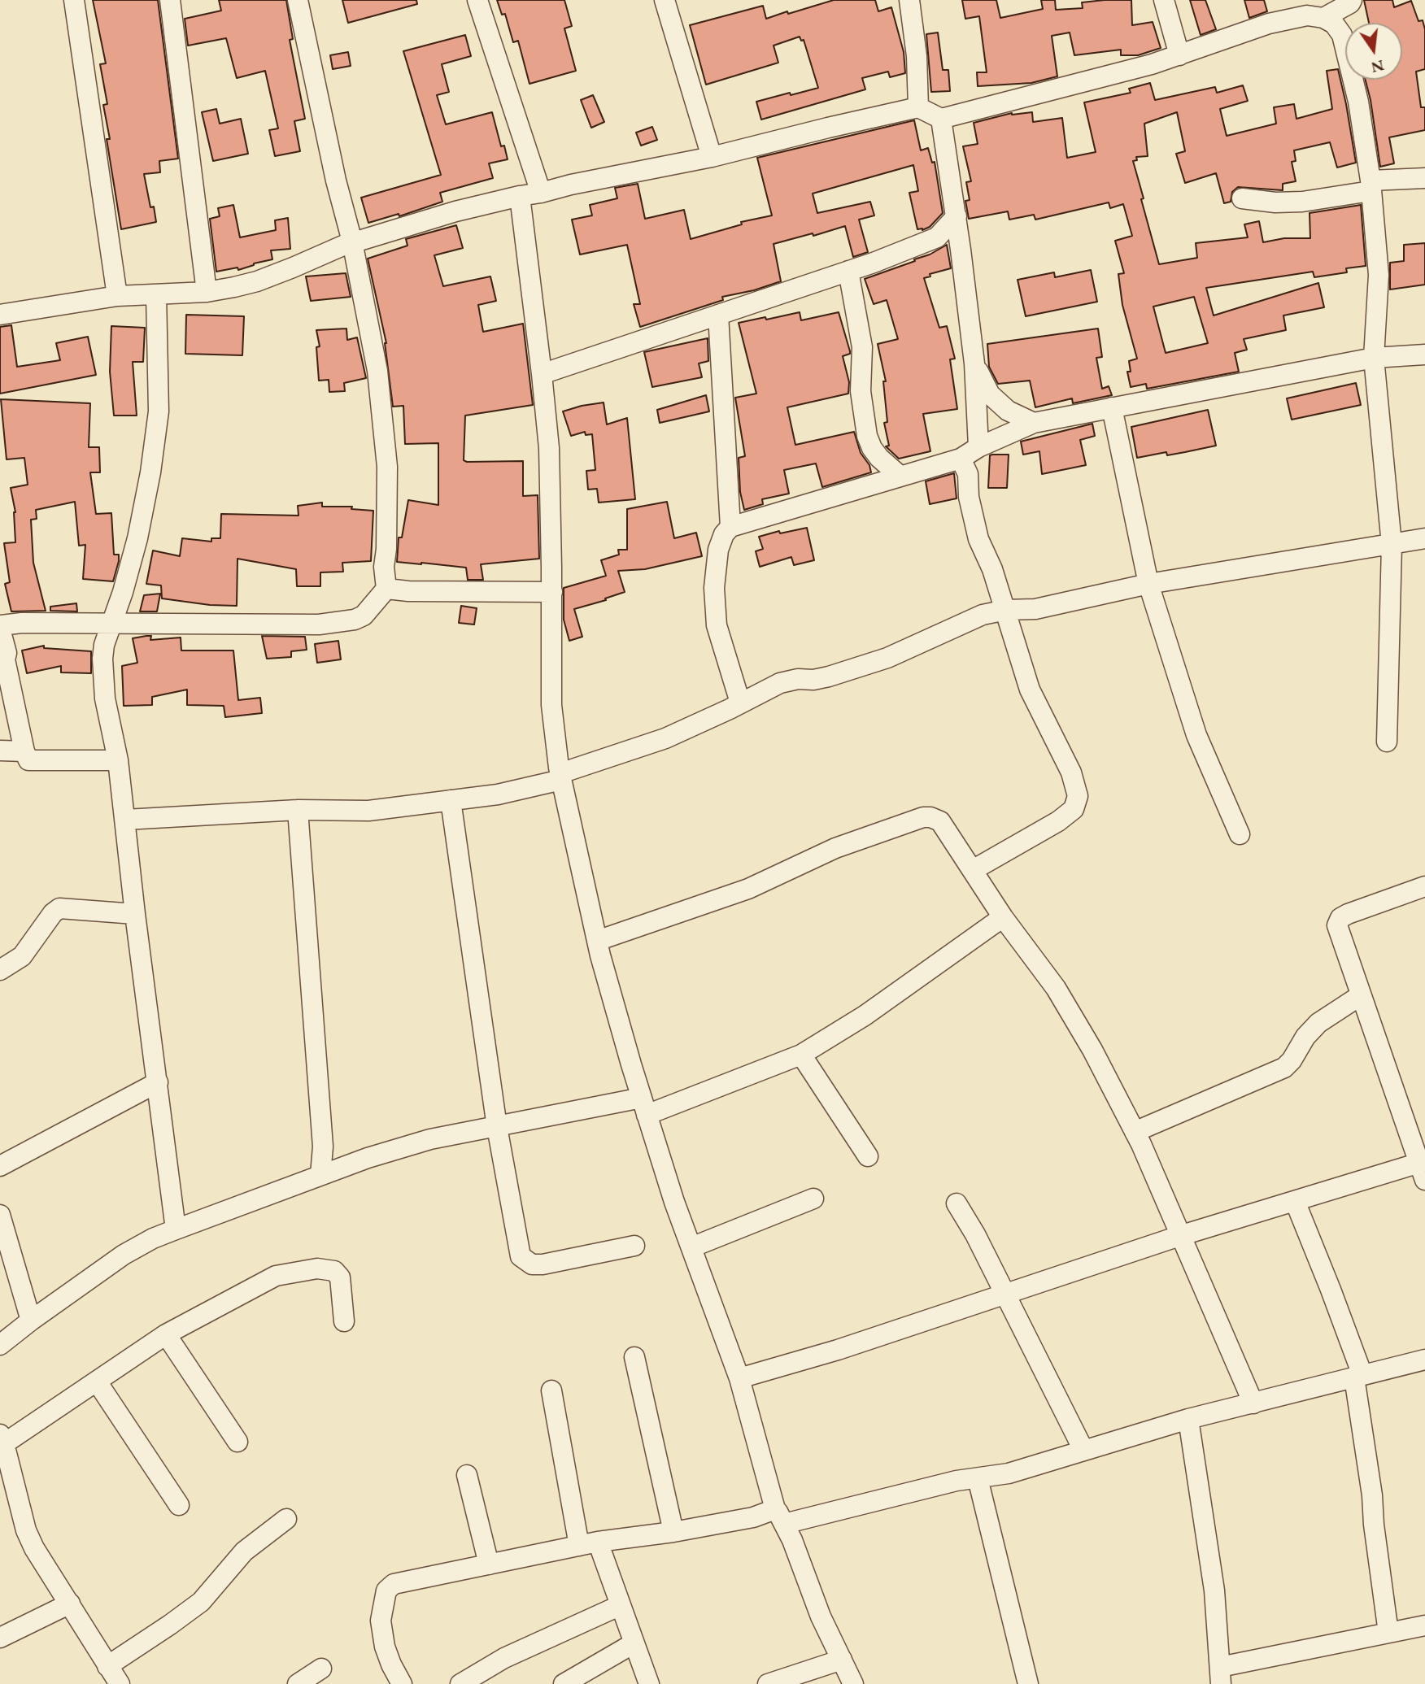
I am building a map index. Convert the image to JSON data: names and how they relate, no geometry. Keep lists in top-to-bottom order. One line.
{"north":"bottom"}
